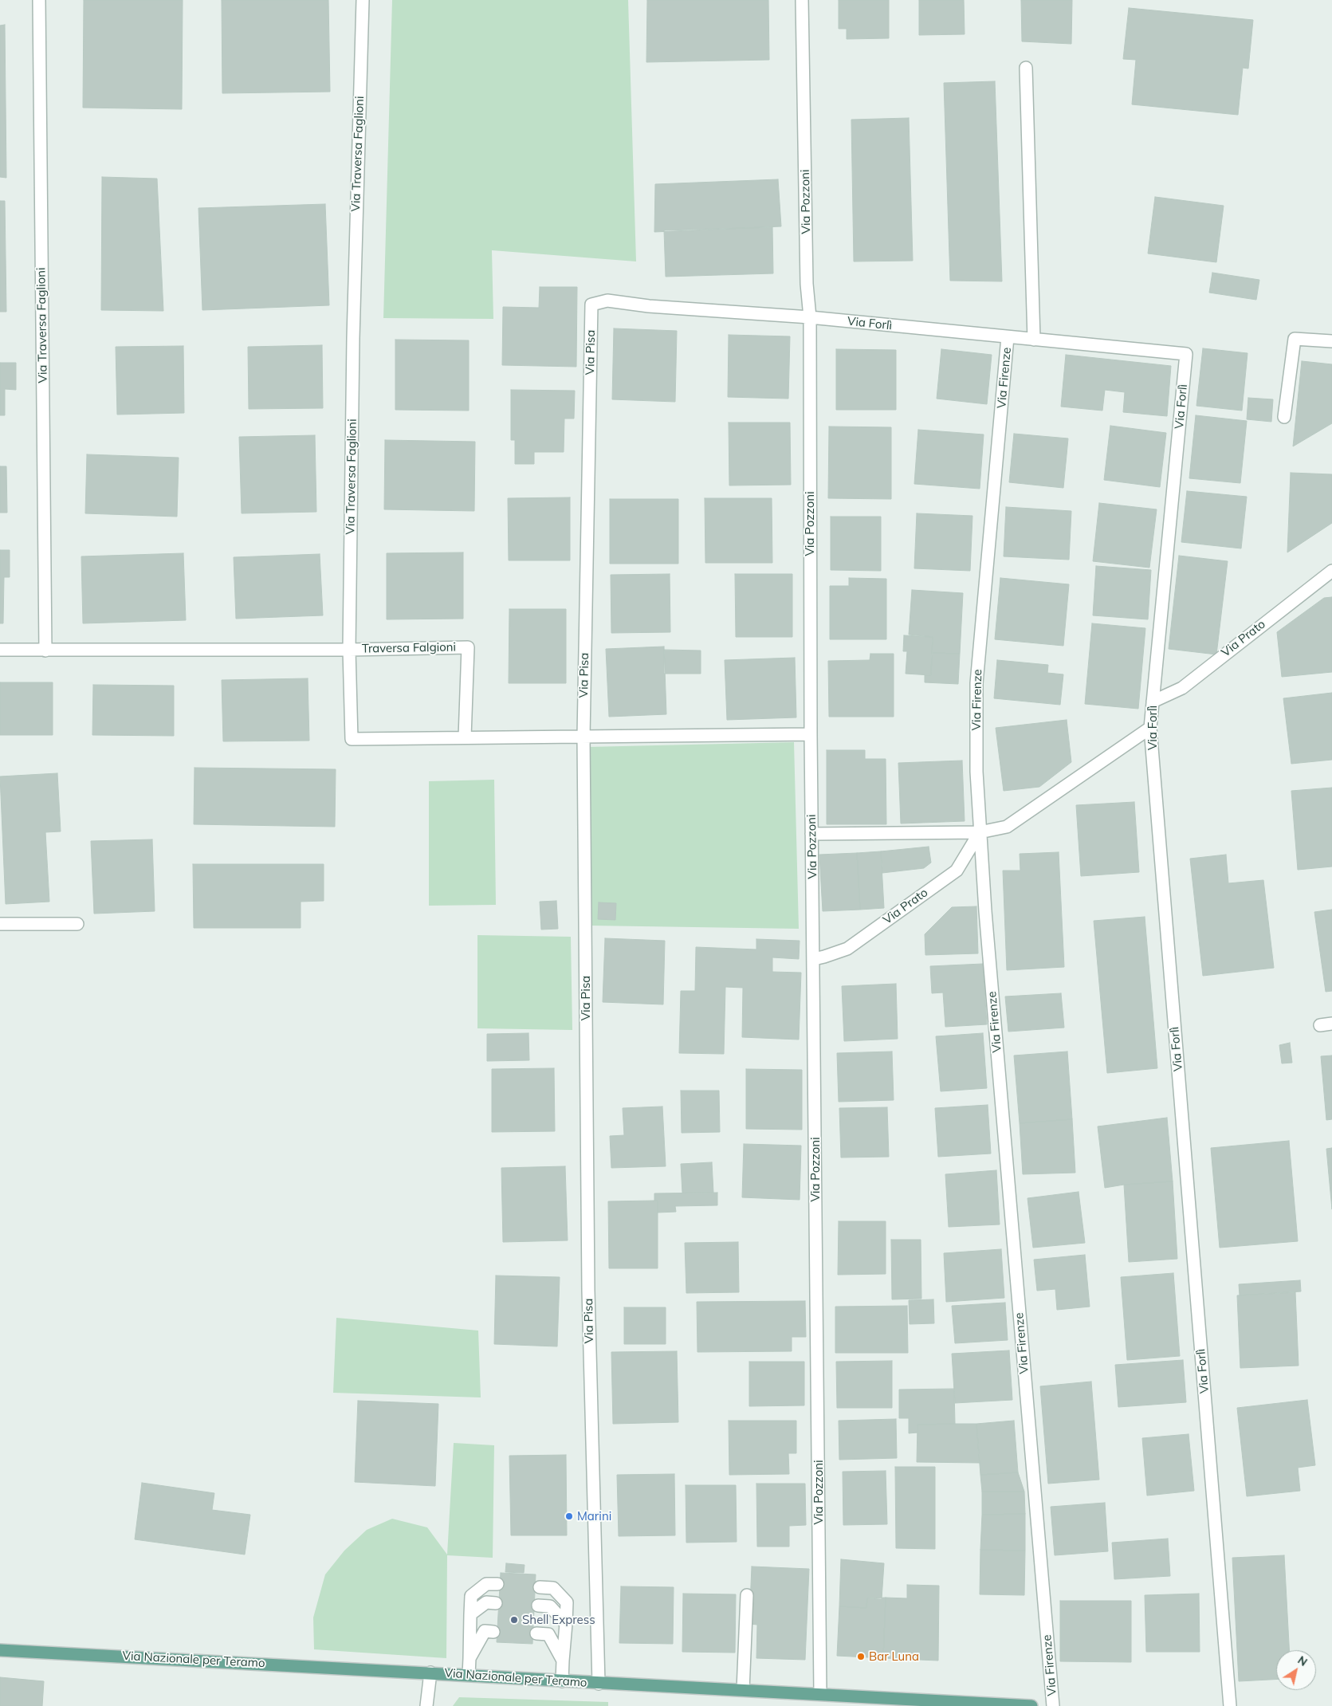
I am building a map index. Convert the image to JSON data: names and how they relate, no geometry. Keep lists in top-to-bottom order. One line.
{"streets":{"main road":["Via Nazionale per Teramo"],"street":["Via Traversa Faglioni","Via Pozzoni","Via Forlì","Via Pisa","Via Firenze","Via Prato","Traversa Falgioni"]},"crossings":[["Via Traversa Faglioni","Traversa Falgioni"],["Via Pozzoni","Via Forlì"],["Via Pozzoni","Via Prato"],["Via Pozzoni","Via Nazionale per Teramo"],["Via Forlì","Via Pisa"],["Via Forlì","Via Firenze"],["Via Forlì","Via Prato"],["Via Pisa","Via Nazionale per Teramo"],["Via Firenze","Via Prato"]],"places":["Marini","Shell Express","Bar Luna"],"north":"top right"}
